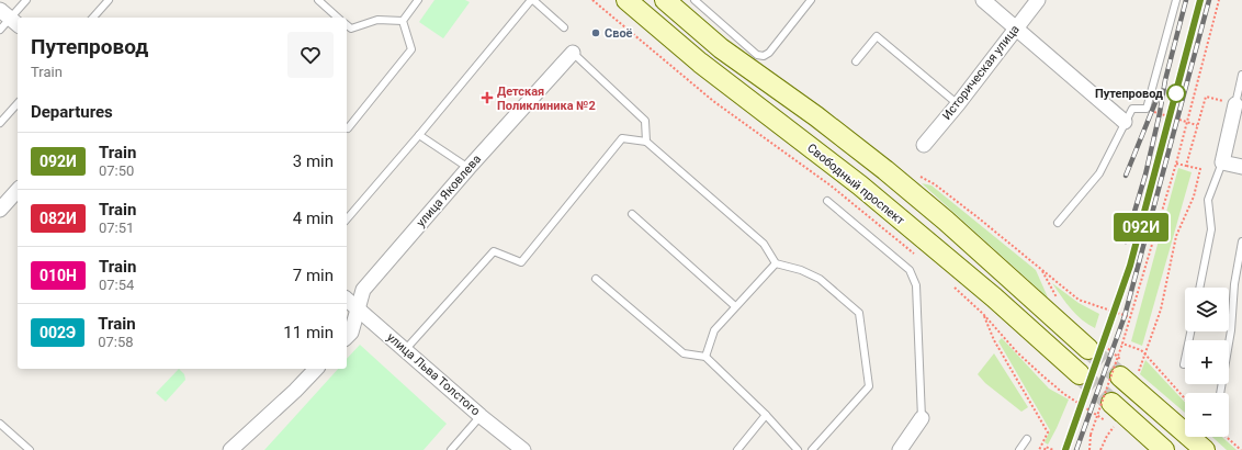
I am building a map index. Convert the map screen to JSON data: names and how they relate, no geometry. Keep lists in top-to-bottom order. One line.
{"streets":{"main road":["Свободный проспект"],"street":["Историческая улица","улица Яковлева","улица Льва Толстого"]},"crossings":[["улица Яковлева","улица Льва Толстого"]],"places":{"other":["Своё","Путепровод"],"health":["Детская Поликлиника №2"]},"page":{"on_map":"092И","heading":[["Путепровод","Train"],"Departures"],"list":[{"mark":"092И","name":"Train","note":"07:50","value":"3 min"},{"mark":"082И","name":"Train","note":"07:51","value":"4 min"},{"mark":"010Н","name":"Train","note":"07:54","value":"7 min"},{"mark":"002Э","name":"Train","note":"07:58","value":"11 min"}],"map_buttons":["+","−"]}}
